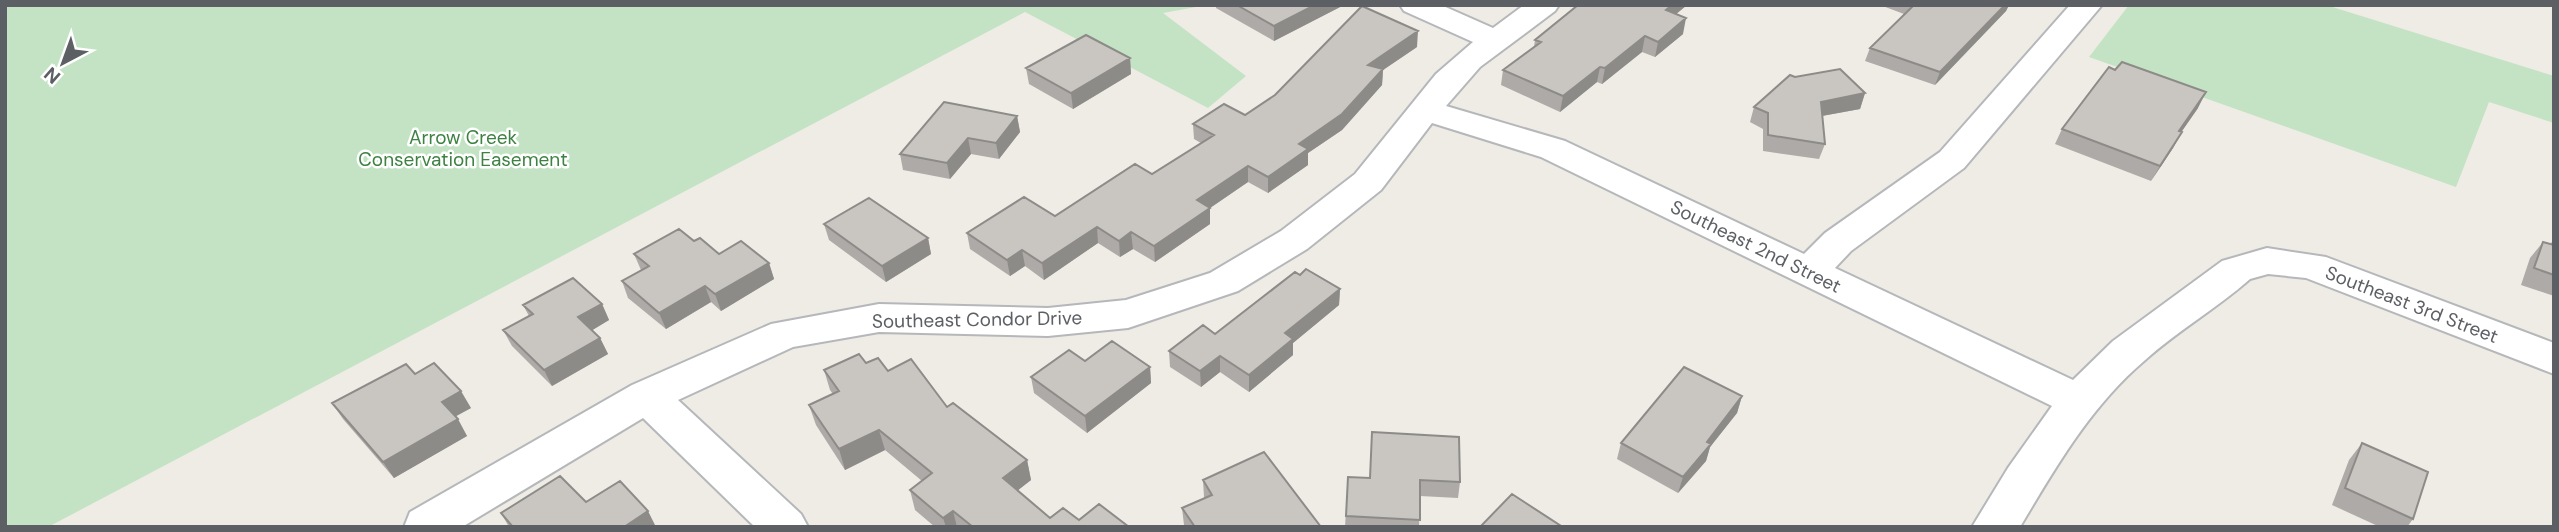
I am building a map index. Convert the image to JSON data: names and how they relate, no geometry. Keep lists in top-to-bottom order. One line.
{"streets":{"street":["Southeast 2nd Street","Southeast 3rd Street","Southeast Condor Drive"]},"crossings":[["Southeast 2nd Street","Southeast 3rd Street"],["Southeast 2nd Street","Southeast Condor Drive"]],"parks":["Arrow Creek Conservation Easement"],"north":"bottom left"}
